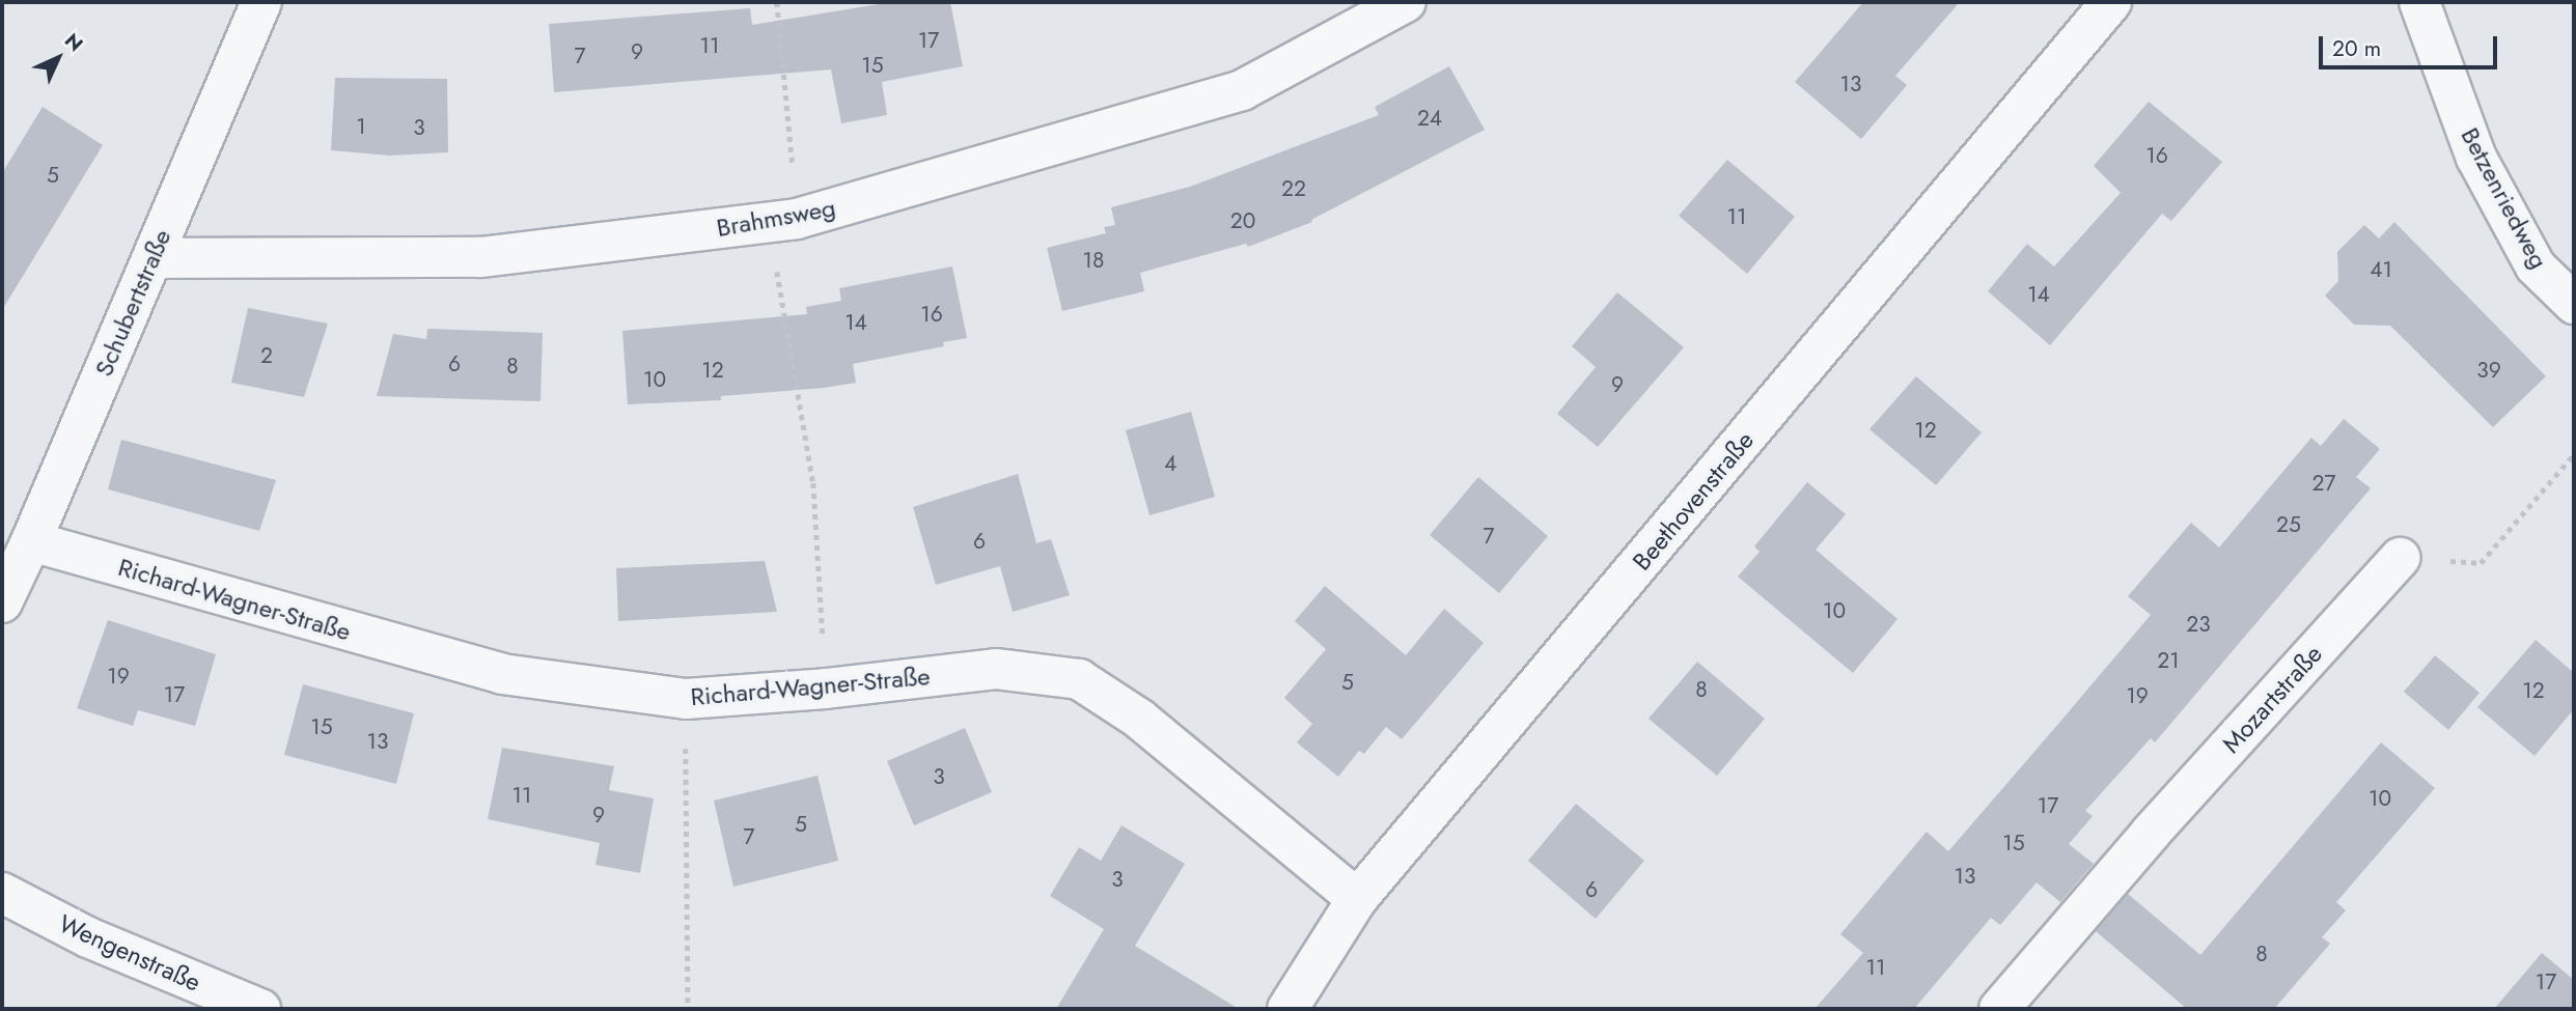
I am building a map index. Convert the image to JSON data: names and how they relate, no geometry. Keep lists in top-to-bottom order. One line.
{"streets":{"street":["Betzenriedweg","Brahmsweg","Schubertstraße","Beethovenstraße","Richard-Wagner-Straße","Mozartstraße","Wengenstraße"]},"crossings":[["Brahmsweg","Schubertstraße"],["Schubertstraße","Richard-Wagner-Straße"],["Beethovenstraße","Richard-Wagner-Straße"]],"house_numbers":["17","11","9","7","15","13","24","1","3","16","5","22","11","20","18","41","14","16","14","2","6","8","12","39","10","9","12","4","27","25","7","6","10","23","21","19","5","8","12","17","19","15","13","3","11","10","17","9","5","7","15","13","3","6","8","11","17"],"scale_bar":"20 m","north":"top right"}
